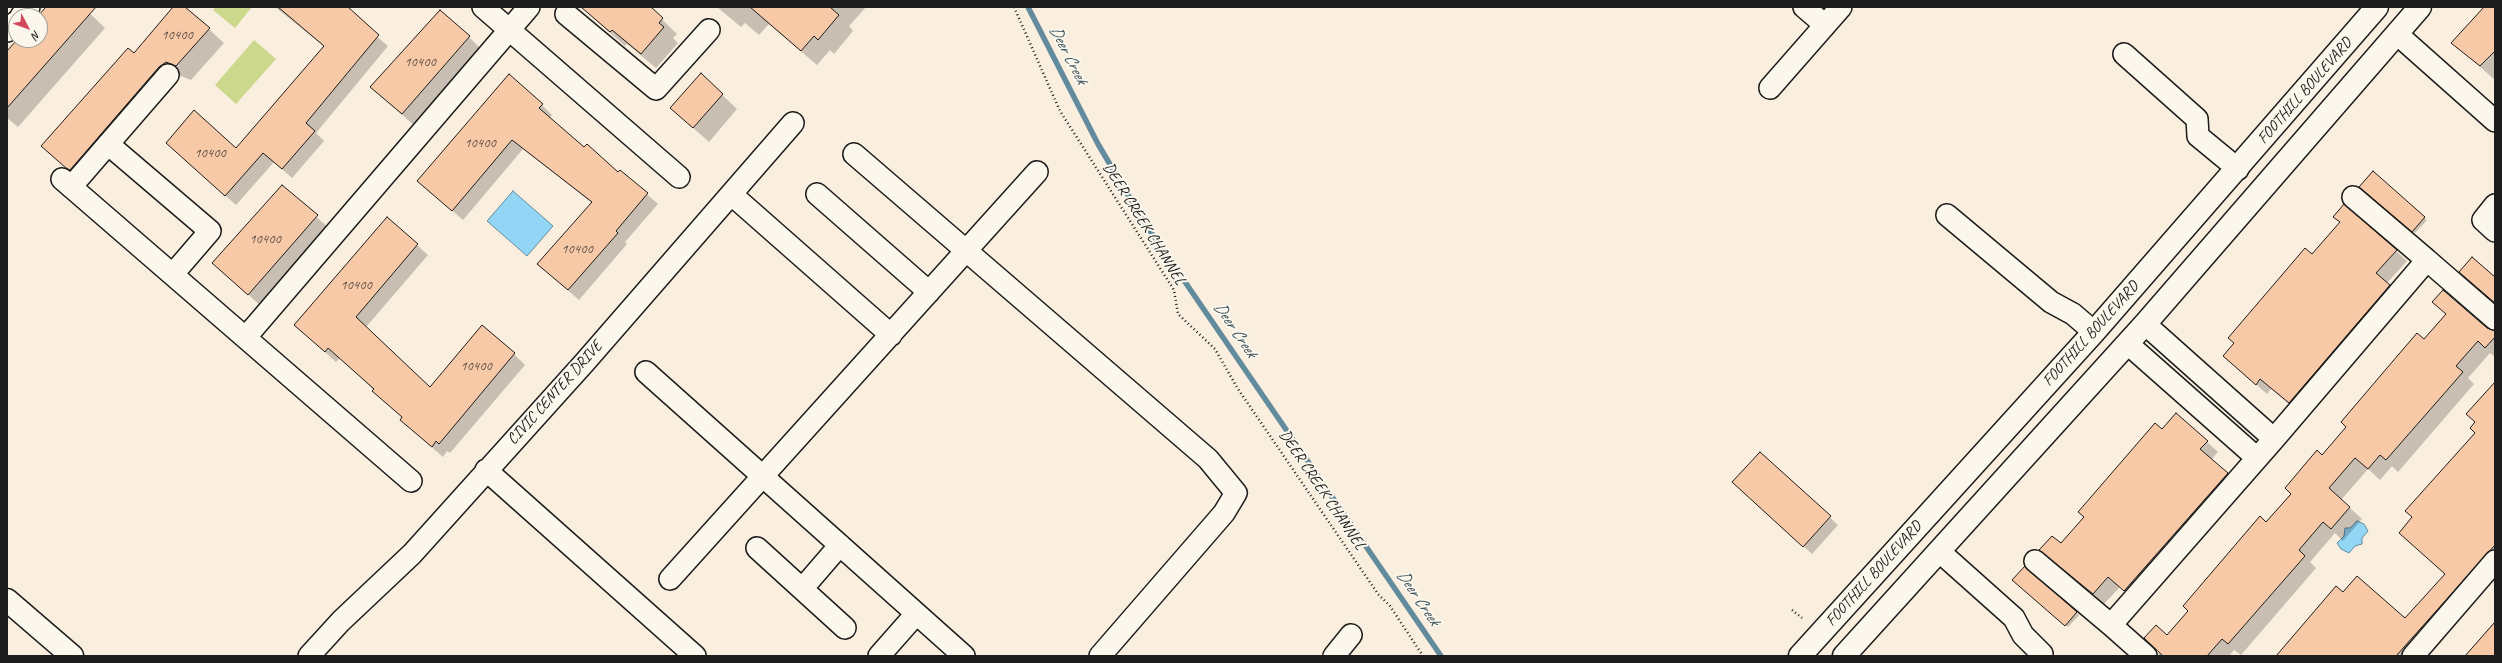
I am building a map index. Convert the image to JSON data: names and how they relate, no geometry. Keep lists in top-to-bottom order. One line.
{"streets":{"main road":["FOOTHILL BOULEVARD"],"street":["CIVIC CENTER DRIVE"],"path":["DEER CREEK CHANNEL"]},"water":["Deer Creek"],"house_numbers":["10400","10400","10400","10400","10400","10400","10400","10400"],"north":"bottom right"}
